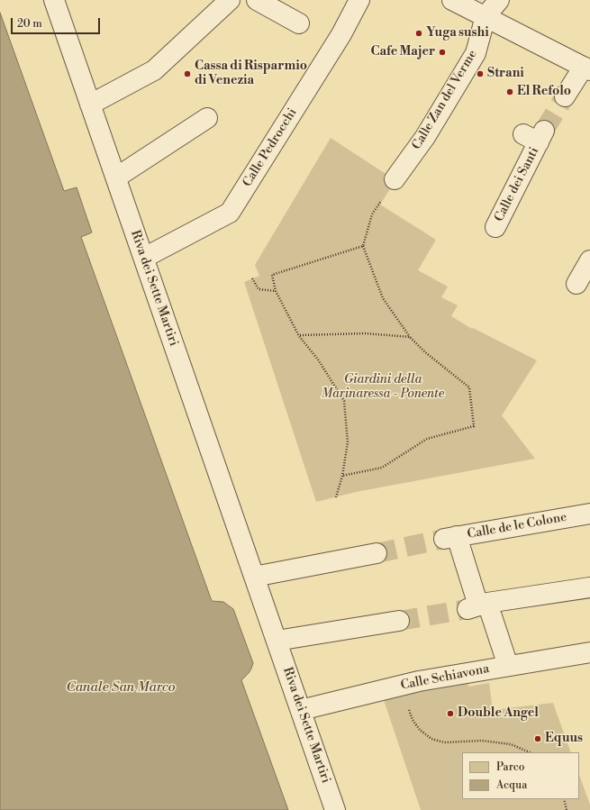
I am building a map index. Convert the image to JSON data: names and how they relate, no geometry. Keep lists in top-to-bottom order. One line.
{"streets":{"street":["Calle Zan del Verme","Calle Pedrocchi","Calle dei Santi","Riva dei Sette Martiri","Calle de le Colone","Calle Schiavona"]},"crossings":[["Calle Pedrocchi","Riva dei Sette Martiri"],["Riva dei Sette Martiri","Calle Schiavona"]],"water":["Canale San Marco"],"parks":["Giardini della Marinaressa - Ponente"],"places":["Yuga sushi","Cafe Majer","Cassa di Risparmio di Venezia","Strani","El Refolo","Double Angel","Equus"],"legend":["Parco","Acqua"],"scale_bar":"20 m"}
